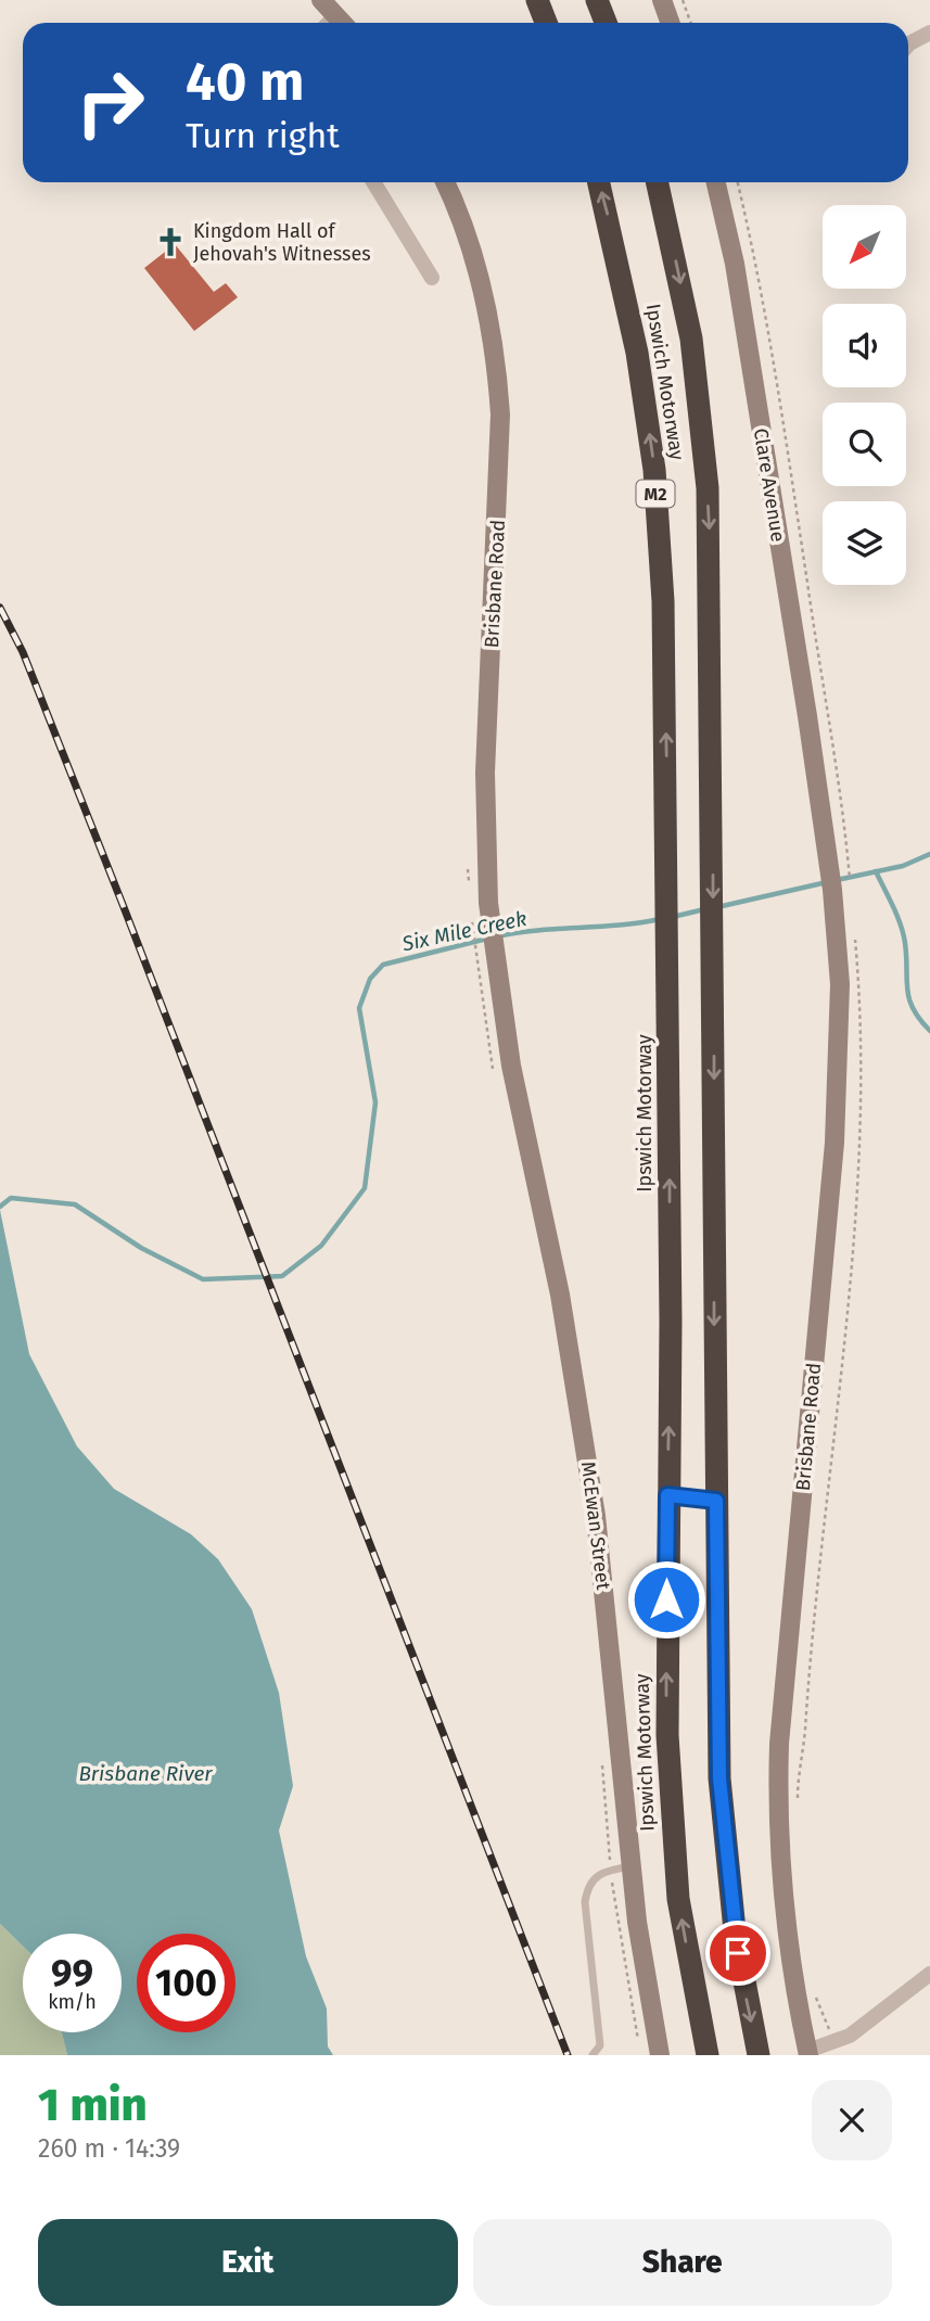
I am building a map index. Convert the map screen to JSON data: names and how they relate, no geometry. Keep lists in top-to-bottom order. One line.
{"streets":{"highway":["Ipswich Motorway","M2"],"main road":["Clare Avenue","Brisbane Road","McEwan Street"]},"crossings":[["Clare Avenue","Brisbane Road"],["Brisbane Road","McEwan Street"]],"water":["Six Mile Creek","Brisbane River"],"places":{"church":["Kingdom Hall of Jehovah's Witnesses"]},"north":"bottom left","page":{"turn":["40 m","Turn right"],"speed":"99 km/h","limit":"100","heading":["1 min","260 m · 14:39"],"buttons":["Exit","Share"]}}
